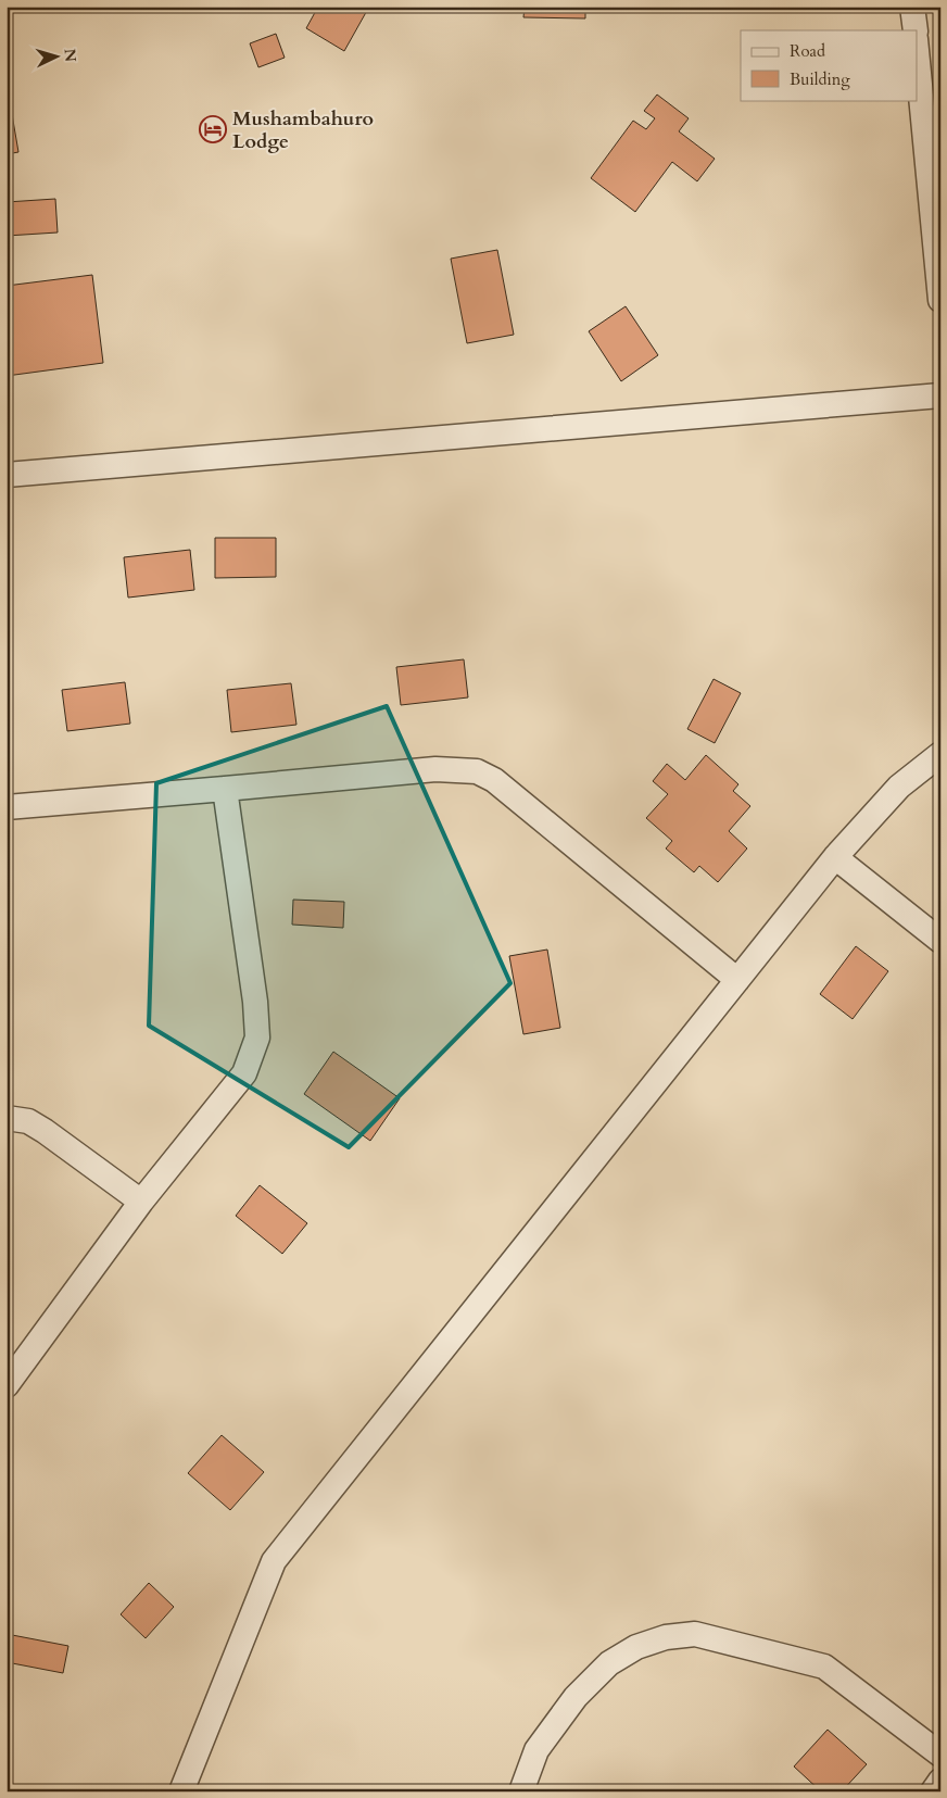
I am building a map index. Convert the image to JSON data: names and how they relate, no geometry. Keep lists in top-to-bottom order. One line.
{"places":{"hotel":["Mushambahuro Lodge"]},"legend":["Road","Building"],"north":"right"}
